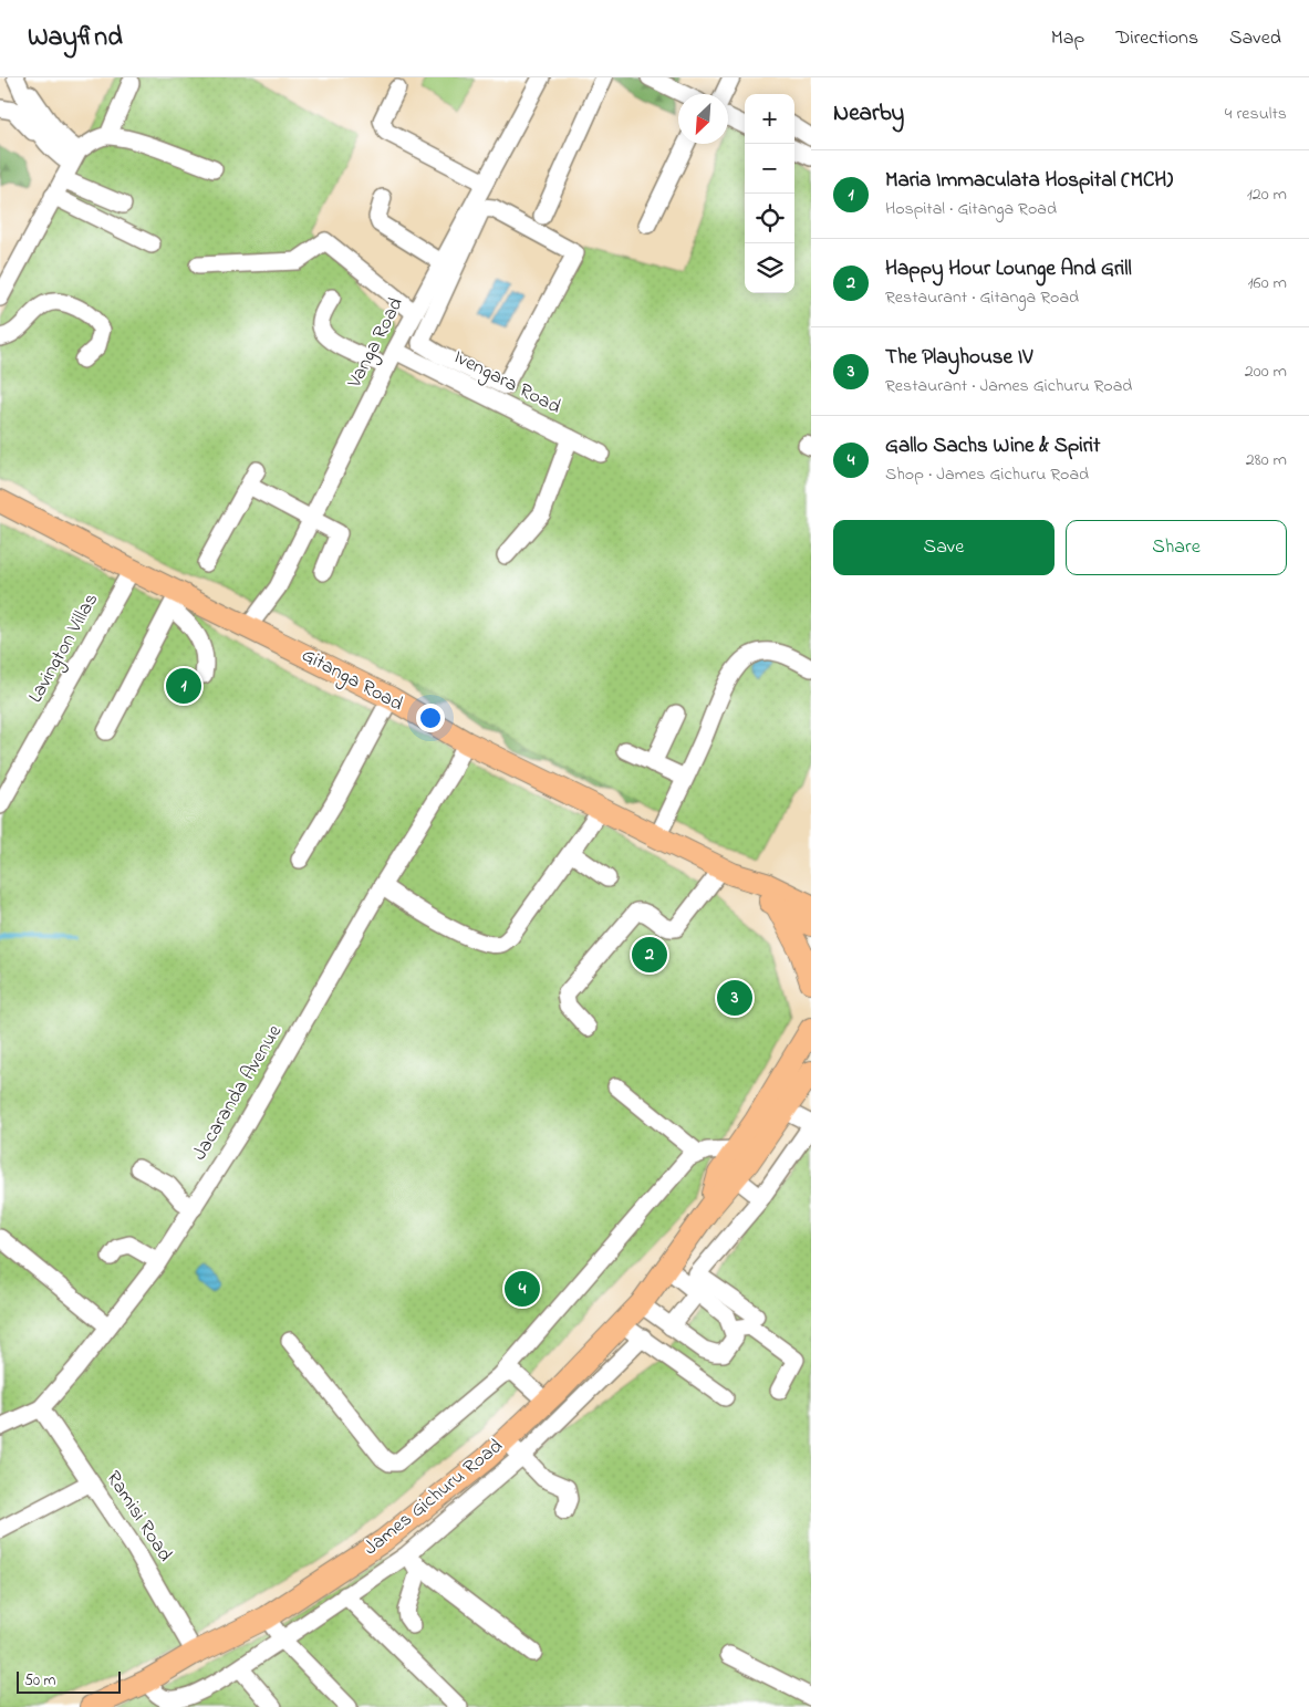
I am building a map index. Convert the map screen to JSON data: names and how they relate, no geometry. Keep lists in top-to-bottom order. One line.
{"streets":{"main road":["Gitanga Road","James Gichuru Road"],"street":["Vanga Road","Ivengara Road","Lavington Villas","Jacaranda Avenue","Ramisi Road"]},"crossings":[["Vanga Road","Ivengara Road"],["Vanga Road","Gitanga Road"],["Lavington Villas","Gitanga Road"],["Gitanga Road","Jacaranda Avenue"],["Jacaranda Avenue","Ramisi Road"],["James Gichuru Road","Ramisi Road"]],"scale_bar":"50 m","north":"bottom left","page":{"header":"Wayfind","nav":["Map","Directions","Saved"],"heading":["Nearby","4 results"],"map_buttons":["+","−"],"list":[{"mark":"1","name":"Maria Immaculata Hospital (MCH)","note":"Hospital · Gitanga Road","value":"120 m"},{"mark":"2","name":"Happy Hour Lounge And Grill","note":"Restaurant · Gitanga Road","value":"160 m"},{"mark":"3","name":"The Playhouse IV","note":"Restaurant · James Gichuru Road","value":"200 m"},{"mark":"4","name":"Gallo Sachs Wine & Spirit","note":"Shop · James Gichuru Road","value":"280 m"}],"buttons":["Save","Share"],"pins":["1","2","3","4"],"scale":"50 m"}}
